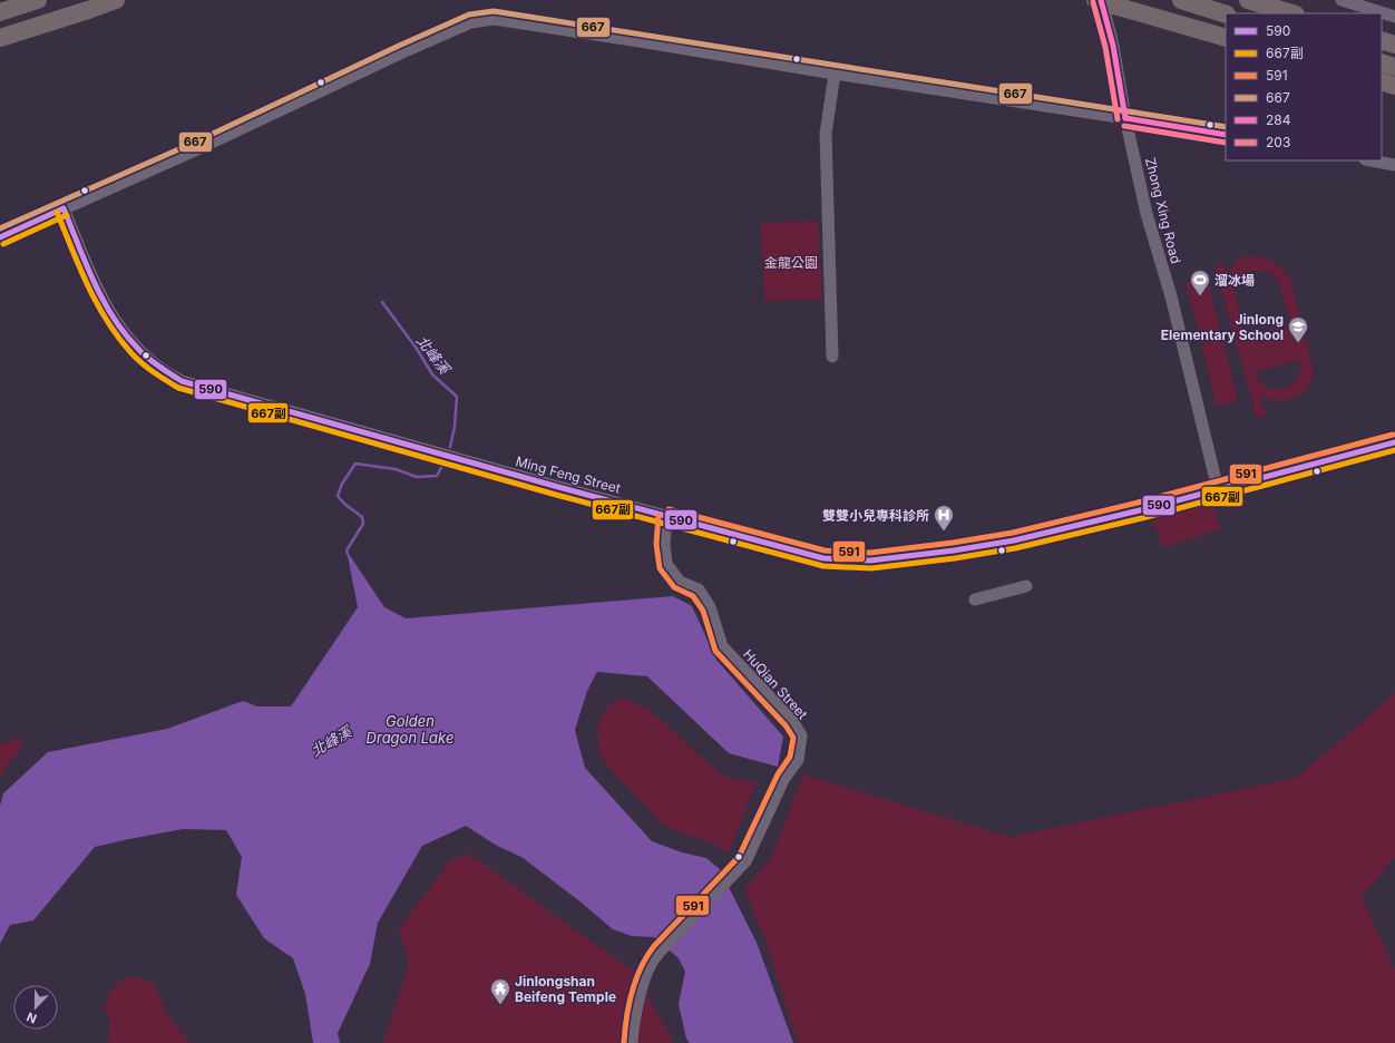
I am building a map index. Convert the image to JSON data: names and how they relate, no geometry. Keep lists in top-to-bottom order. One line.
{"streets":{"street":["Zhong Xing Road","Ming Feng Street","HuQian Street"]},"crossings":[["Zhong Xing Road","Ming Feng Street"],["Ming Feng Street","HuQian Street"]],"water":["北峰溪","Golden Dragon Lake"],"parks":["金龍公園"],"places":{"sports":["溜冰場"],"school or university":["Jinlong Elementary School"],"hospital":["雙雙小兒專科診所"],"temple":["Jinlongshan Beifeng Temple"]},"lines":["transit line 284","transit line 203","transit line 667","transit line 590","transit line 667副","transit line 591"],"legend":["590","667副","591","667","284","203"],"north":"bottom"}
